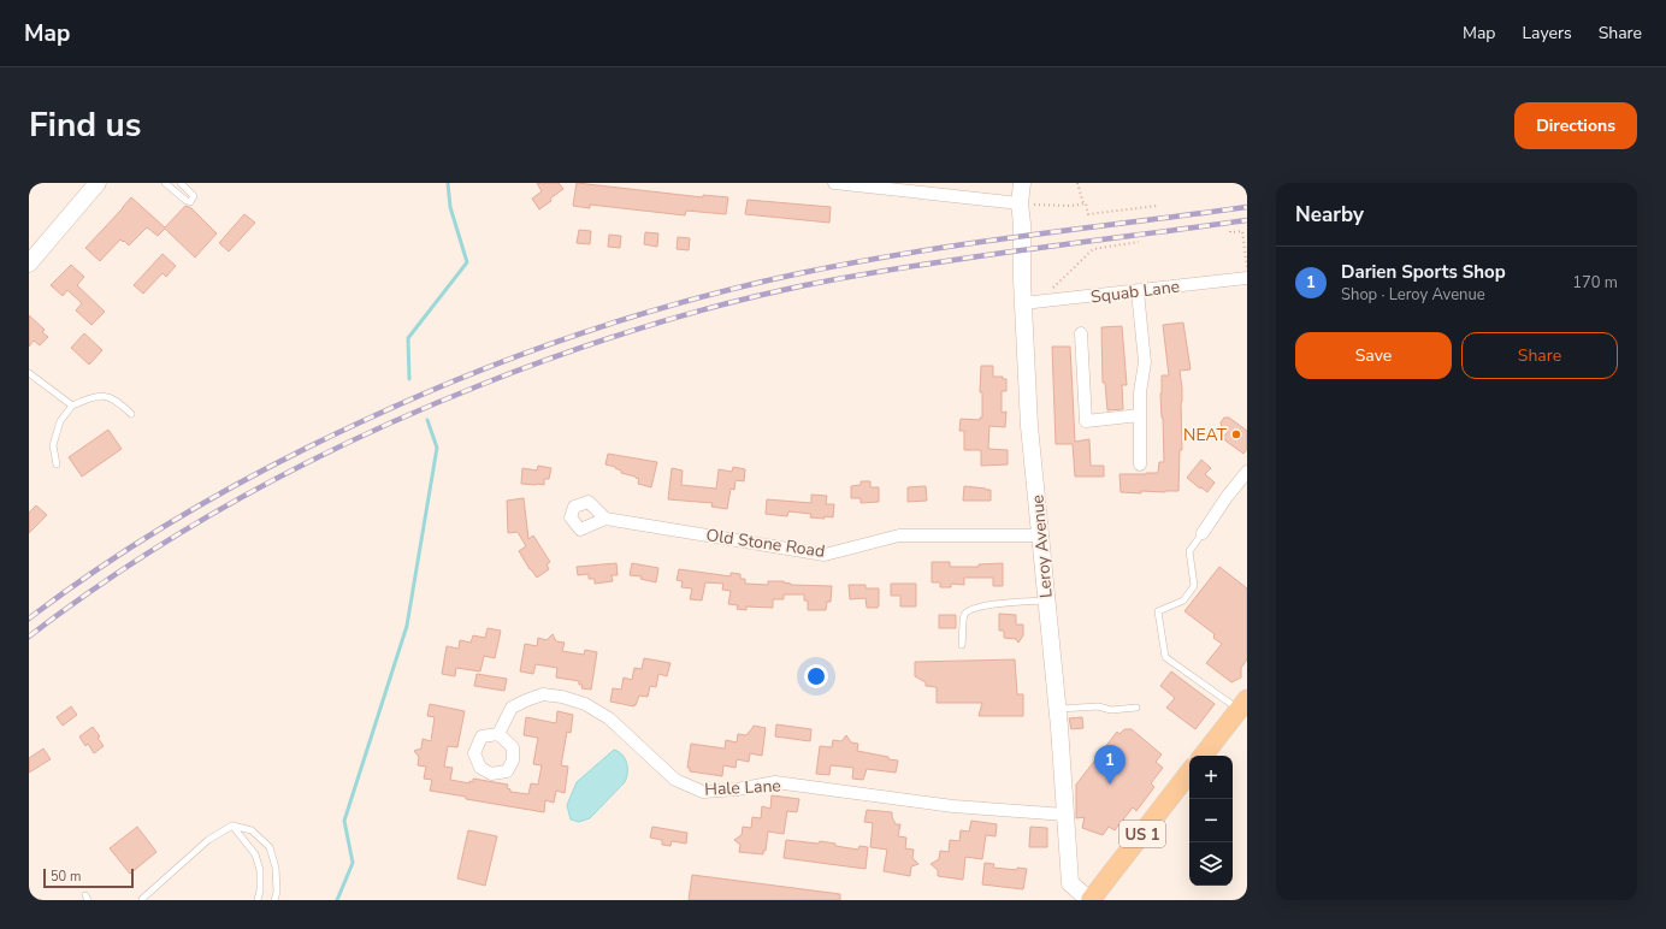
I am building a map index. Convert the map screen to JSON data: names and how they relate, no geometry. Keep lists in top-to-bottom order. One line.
{"streets":{"main road":["US 1"],"street":["Squab Lane","Old Stone Road","Leroy Avenue","Hale Lane"]},"crossings":[["Squab Lane","Leroy Avenue"],["Old Stone Road","Leroy Avenue"],["Leroy Avenue","Hale Lane"],["Leroy Avenue","US 1"]],"places":["NEAT"],"scale_bar":"50 m","page":{"header":"Map","nav":["Map","Layers","Share"],"title":"Find us","buttons":["Directions",["Save","Share"]],"heading":"Nearby","list":[{"mark":"1","name":"Darien Sports Shop","note":"Shop · Leroy Avenue","value":"170 m"}],"pins":"1","map_buttons":["+","−"],"scale":"50 m"}}
